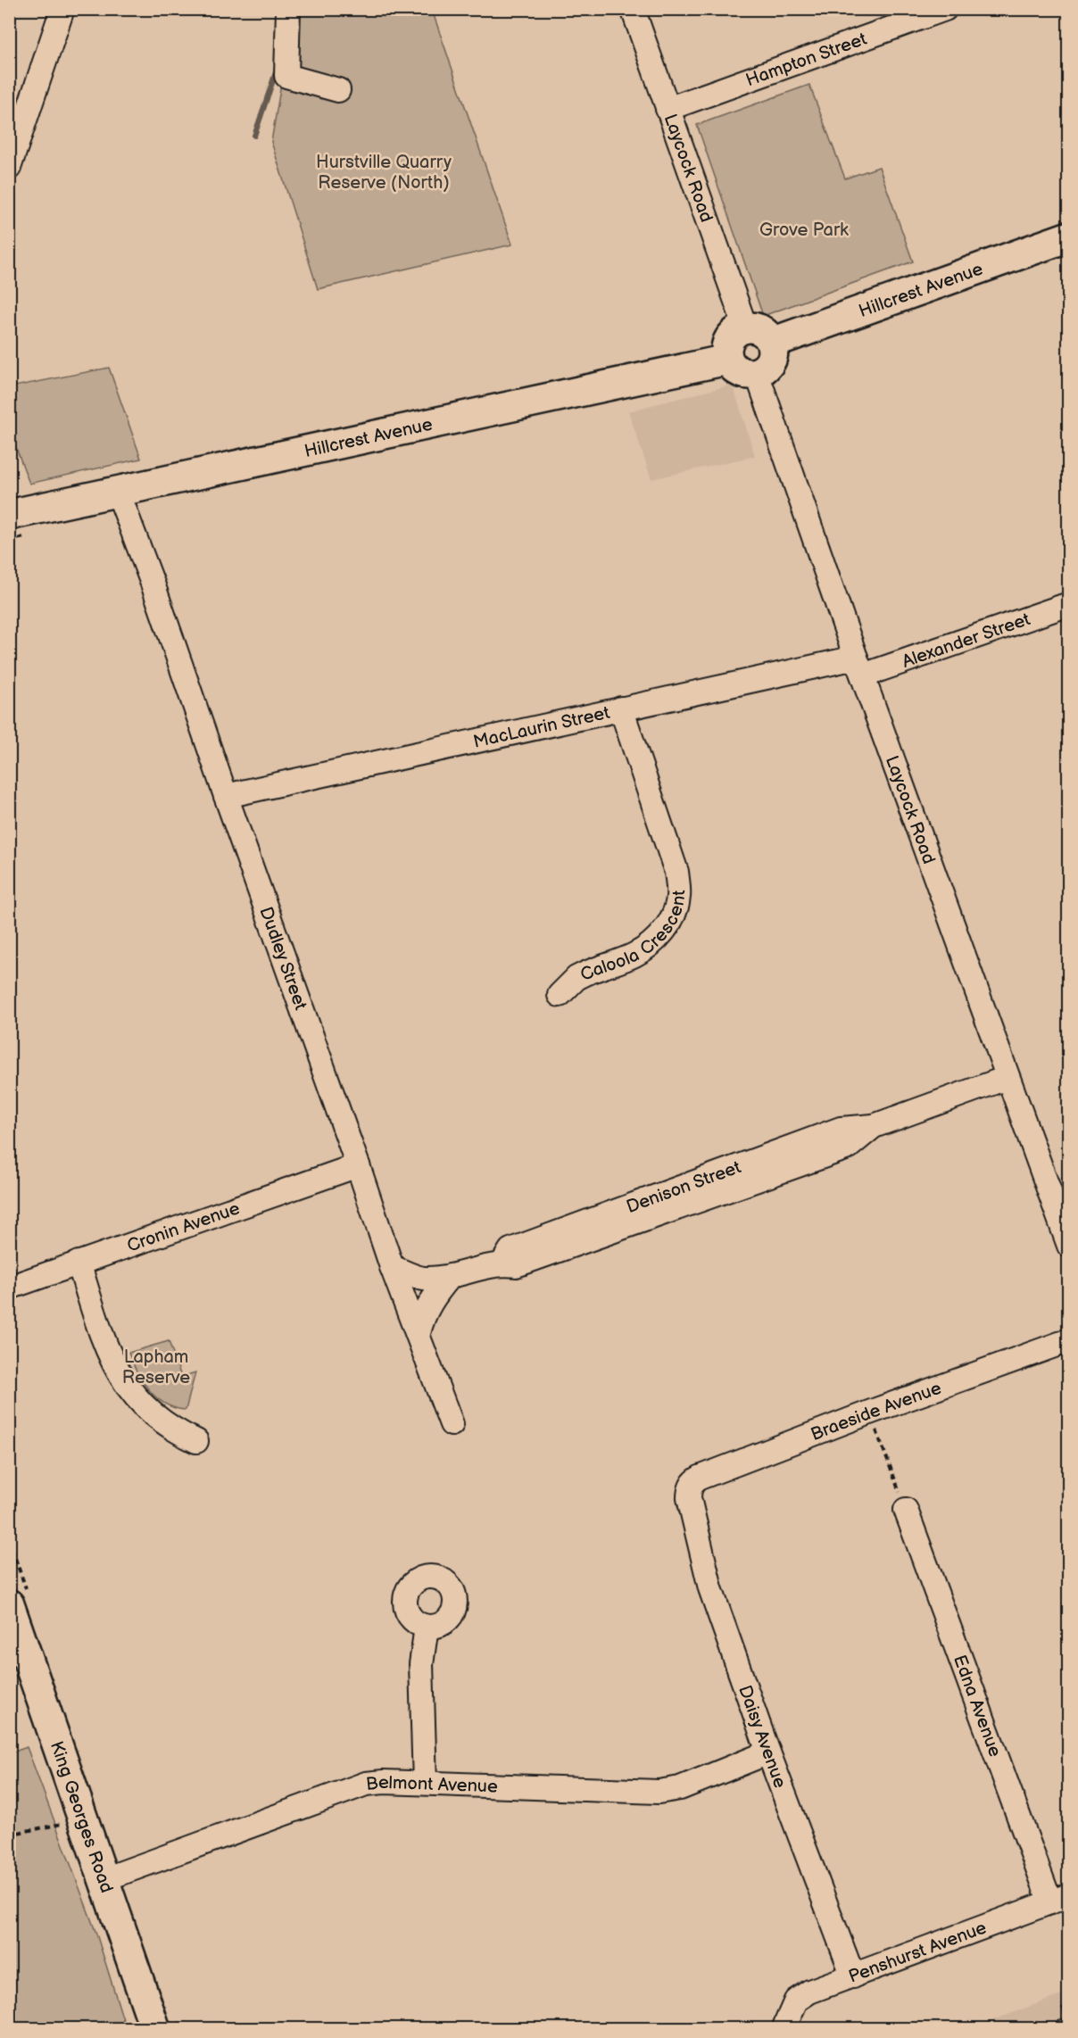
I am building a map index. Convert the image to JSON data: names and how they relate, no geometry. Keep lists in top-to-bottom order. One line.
{"streets":{"main road":["Hillcrest Avenue","King Georges Road"],"street":["Hampton Street","Laycock Road","Alexander Street","MacLaurin Street","Caloola Crescent","Dudley Street","Denison Street","Cronin Avenue","Braeside Avenue","Edna Avenue","Daisy Avenue","Belmont Avenue","Penshurst Avenue"]},"crossings":[["Hampton Street","Laycock Road"],["Laycock Road","Hillcrest Avenue"],["Laycock Road","Alexander Street"],["Laycock Road","MacLaurin Street"],["Laycock Road","Denison Street"],["Hillcrest Avenue","Dudley Street"],["Alexander Street","MacLaurin Street"],["MacLaurin Street","Caloola Crescent"],["MacLaurin Street","Dudley Street"],["Dudley Street","Denison Street"],["Dudley Street","Cronin Avenue"],["Braeside Avenue","Daisy Avenue"],["Edna Avenue","Penshurst Avenue"],["Daisy Avenue","Belmont Avenue"],["Daisy Avenue","Penshurst Avenue"],["Belmont Avenue","King Georges Road"]],"parks":["Hurstville Quarry Reserve (North)","Grove Park","Lapham Reserve"]}
